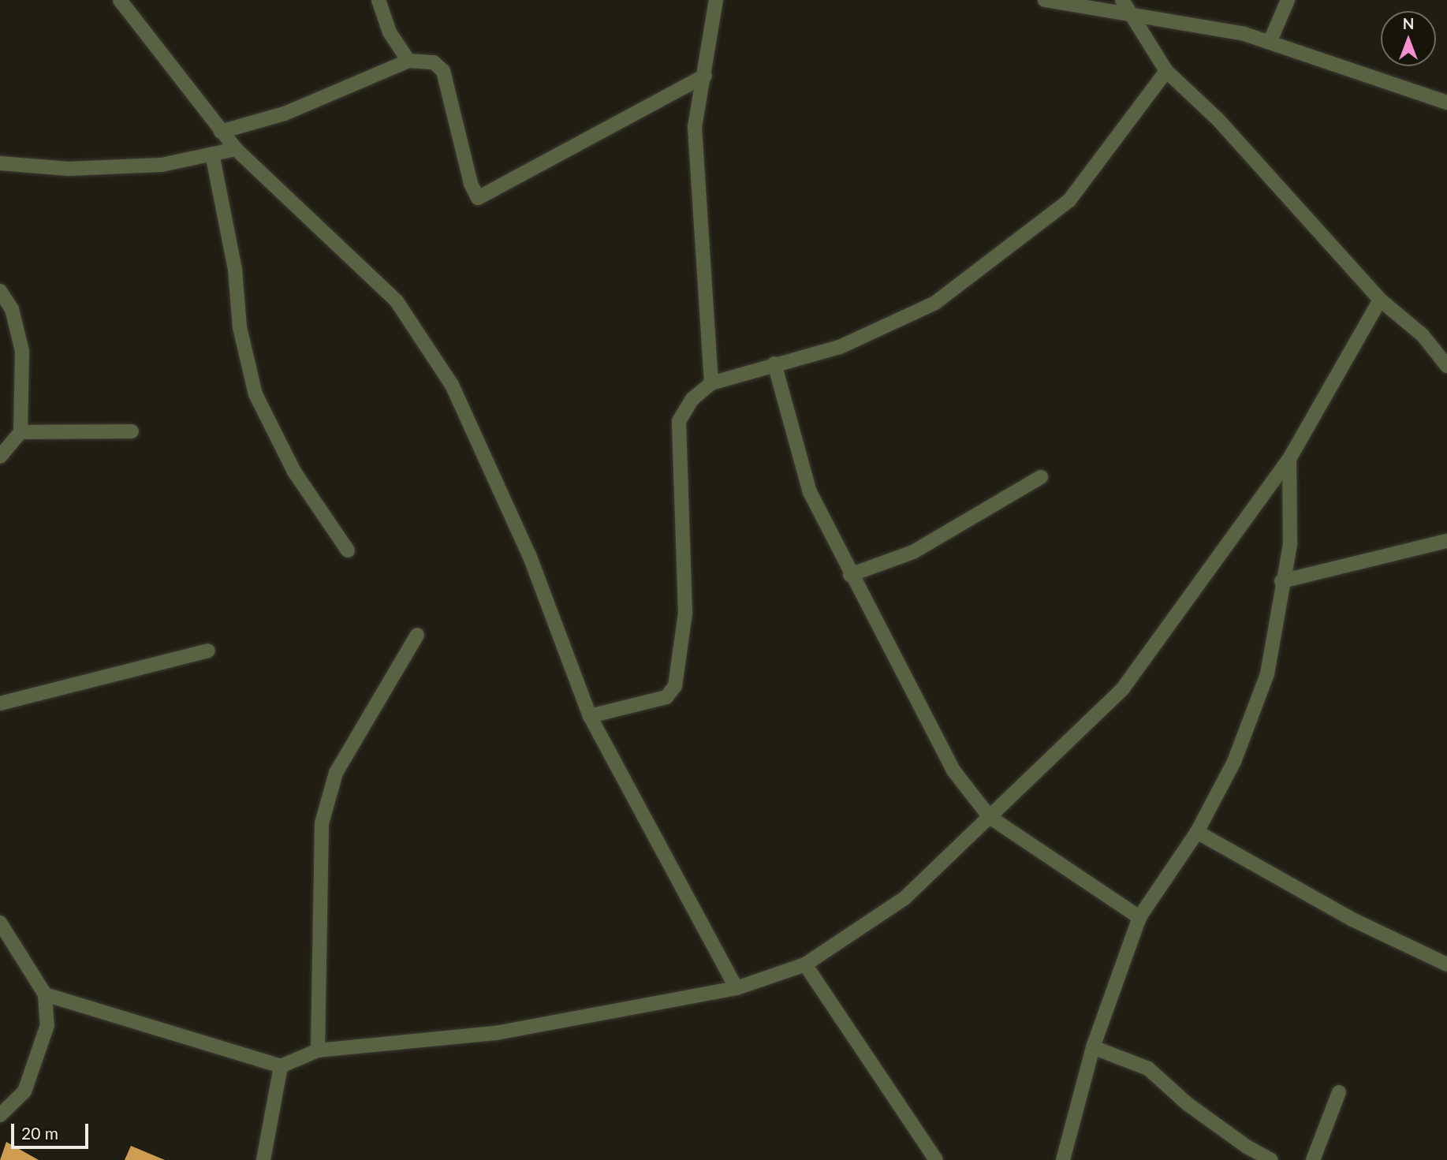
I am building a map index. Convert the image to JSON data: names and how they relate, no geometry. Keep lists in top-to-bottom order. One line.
{"scale_bar":"20 m","north":"top"}
